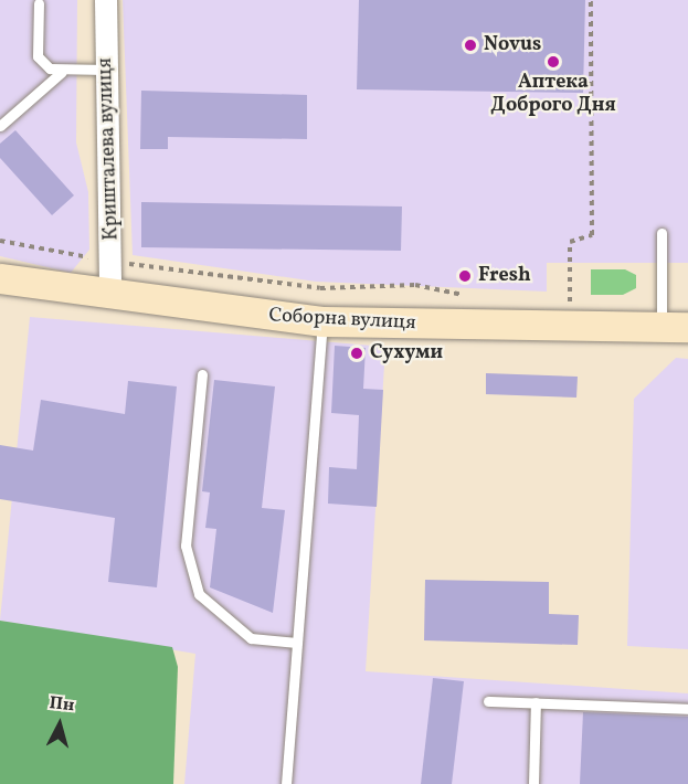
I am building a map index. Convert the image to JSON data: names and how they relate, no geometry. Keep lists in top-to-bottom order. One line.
{"streets":{"main road":["Соборна вулиця"],"street":["Кришталева вулиця"]},"crossings":[["Кришталева вулиця","Соборна вулиця"]],"places":["Novus","Аптека Доброго Дня","Fresh","Сухуми"],"north":"top"}
